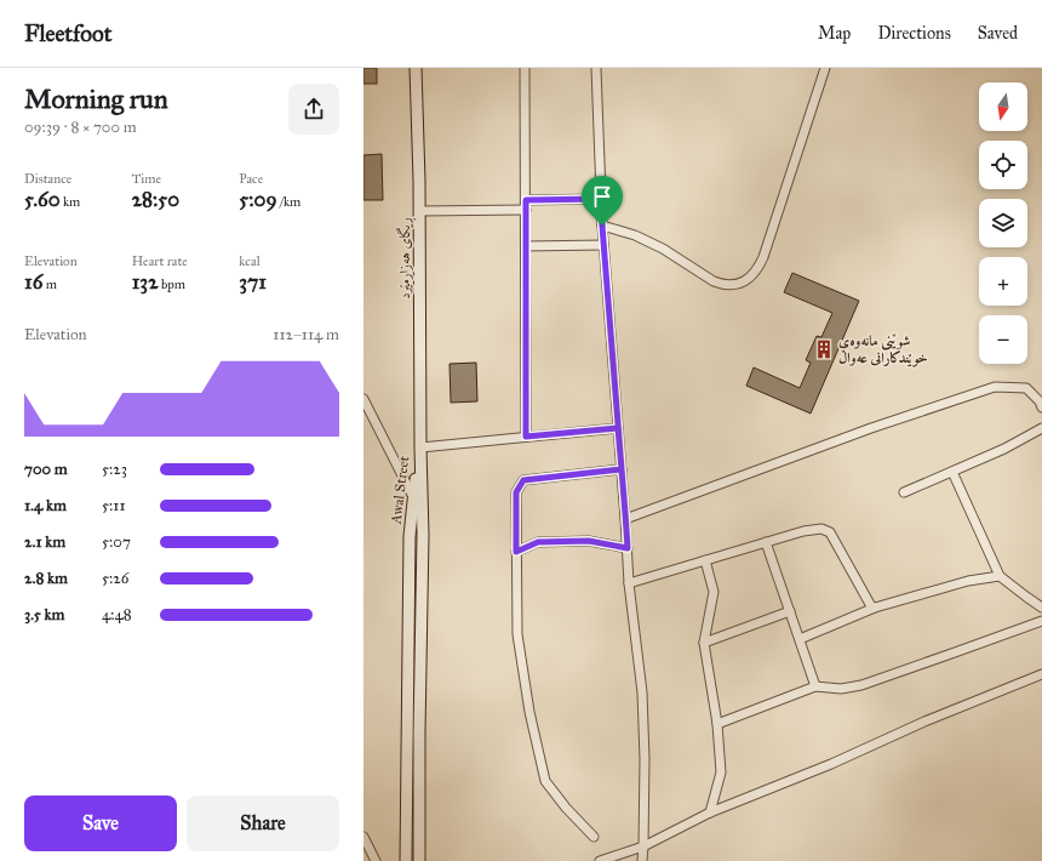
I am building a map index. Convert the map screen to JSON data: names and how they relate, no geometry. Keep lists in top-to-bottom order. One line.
{"streets":{"main road":["ڕیگای هەزارمێرد","Awal Street"]},"crossings":[["ڕیگای هەزارمێرد","Awal Street"]],"places":{"building":["شوێنی مانەوەی خوێندکارانی عەواڵ"]},"north":"bottom","page":{"header":"Fleetfoot","nav":["Map","Directions","Saved"],"heading":["Morning run","09:39 · 8 × 700 m"],"map_buttons":["+","−"],"stats":[["Distance","5.60 km"],["Time","28:50"],["Pace","5:09 /km"],["Elevation","16 m"],["Heart rate","132 bpm"],["kcal","371"]],"chart":["Elevation","112–114 m"],"list":[{"name":"700 m","note":"5:23"},{"name":"1.4 km","note":"5:11"},{"name":"2.1 km","note":"5:07"},{"name":"2.8 km","note":"5:26"},{"name":"3.5 km","note":"4:48"}],"buttons":["Save","Share"]}}
